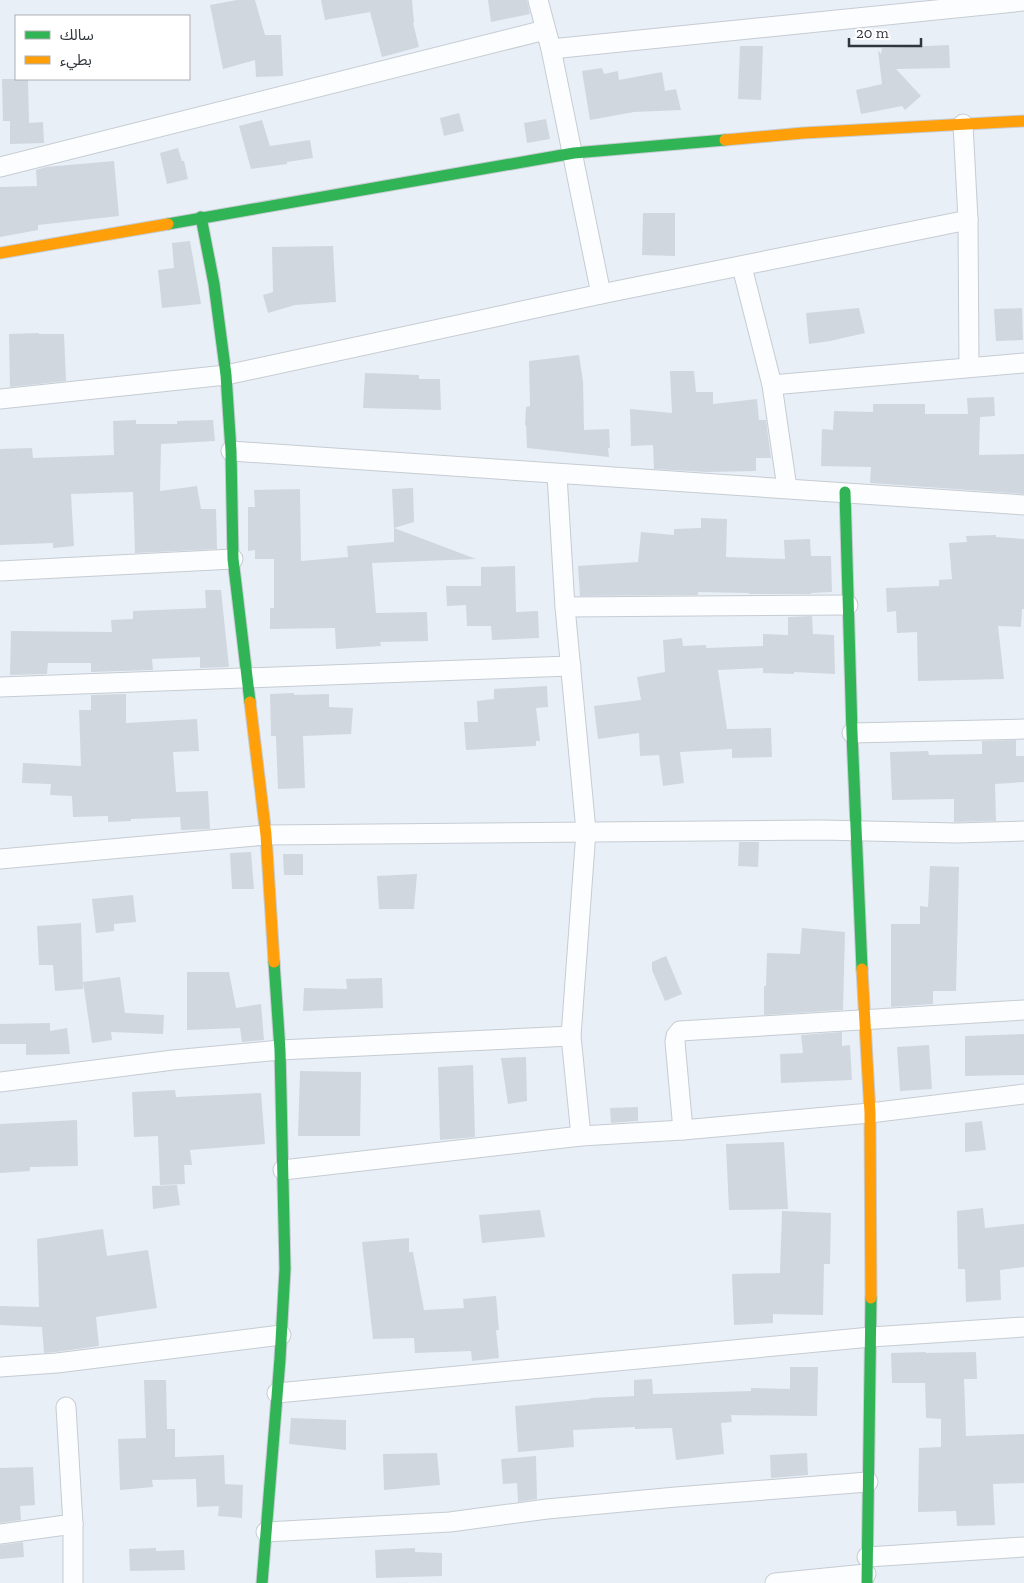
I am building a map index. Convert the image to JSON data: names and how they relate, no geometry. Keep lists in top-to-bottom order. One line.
{"legend":["سالك","بطيء"],"scale_bar":"20 m"}
